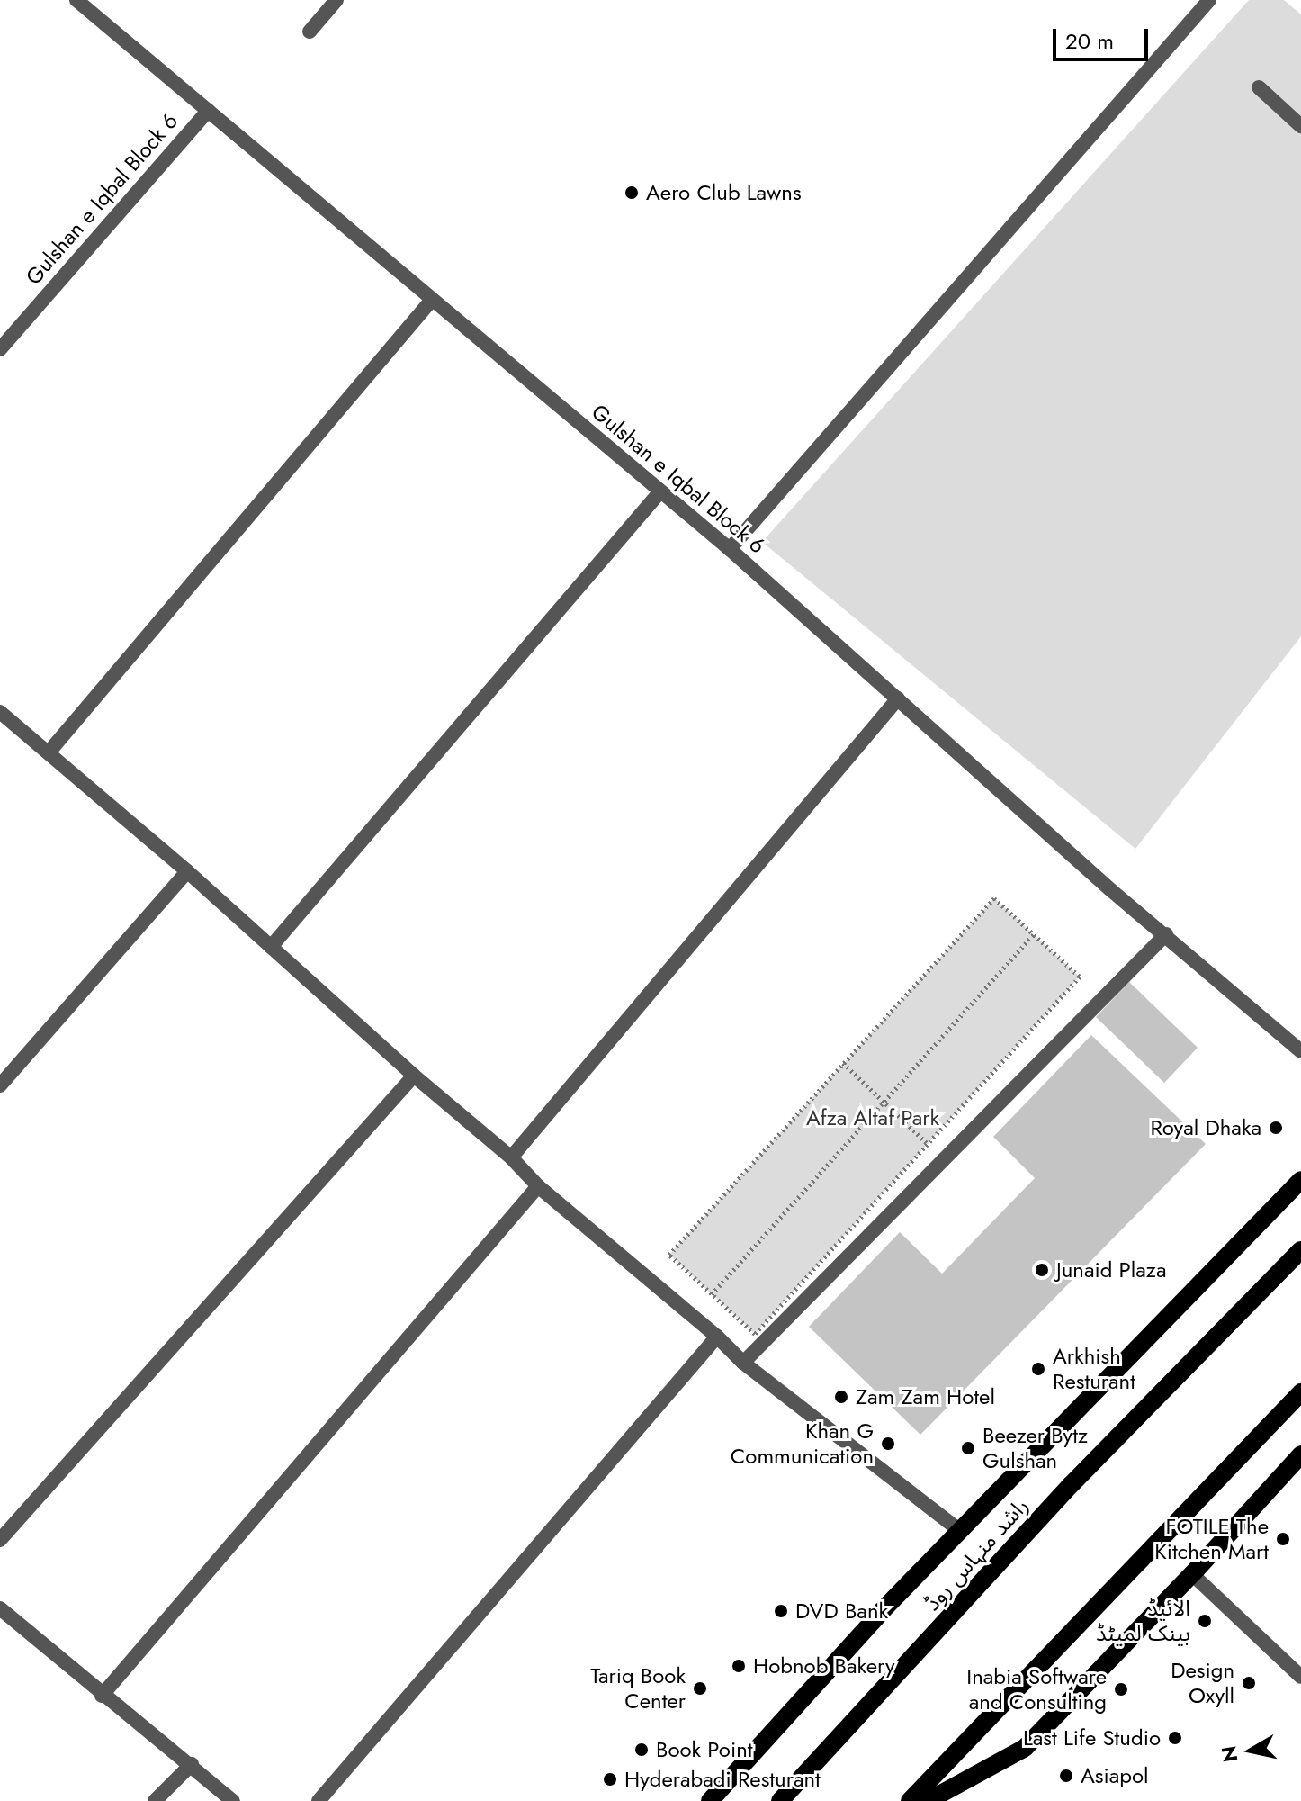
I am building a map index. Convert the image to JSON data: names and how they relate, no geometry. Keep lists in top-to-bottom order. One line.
{"streets":{"main road":["راشد منہاس روڈ"],"street":["Gulshan e Iqbal Block 6"]},"parks":["Afza Altaf Park"],"places":["Aero Club Lawns","Royal Dhaka","Junaid Plaza","Arkhish Resturant","Zam Zam Hotel","Khan G Communication","Beezer Bytz Gulshan","FOTILE The Kitchen Mart","DVD Bank","الائیڈ بینک لمیٹڈ","Hobnob Bakery","Design Oxyll","Tariq Book Center","Inabia Software and Consulting","Last Life Studio","Book Point","Asiapol","Hyderabadi Resturant"],"scale_bar":"20 m","north":"left"}
